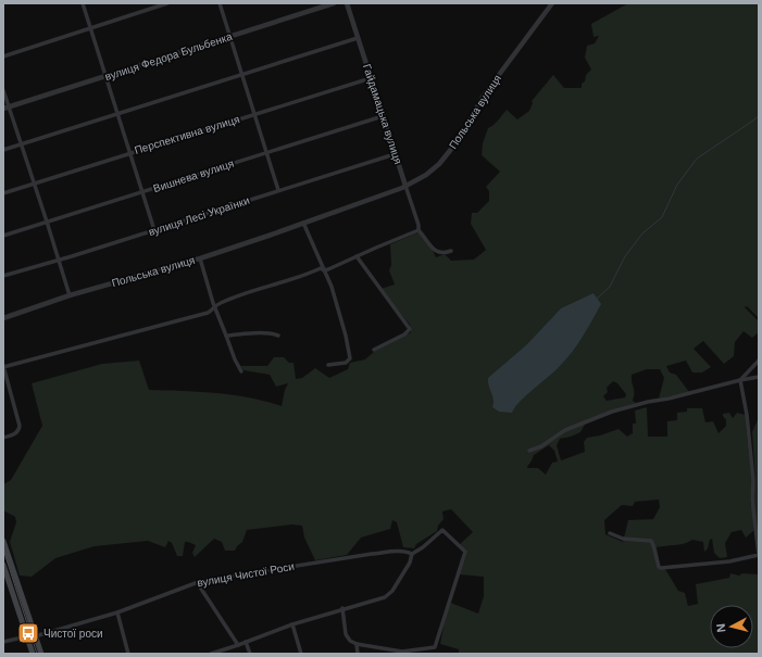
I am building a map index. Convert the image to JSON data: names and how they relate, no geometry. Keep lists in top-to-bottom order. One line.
{"streets":{"street":["вулиця Федора Бульбенка","Польська вулиця","Гайдамацька вулиця","Перспективна вулиця","Вишнева вулиця","вулиця Лесі Українки","вулиця Чистої Роси"]},"crossings":[["Польська вулиця","Гайдамацька вулиця"],["Гайдамацька вулиця","Перспективна вулиця"],["Гайдамацька вулиця","Вишнева вулиця"],["Гайдамацька вулиця","вулиця Лесі Українки"]],"places":{"bus stop":["Чистої роси"]},"north":"left"}
